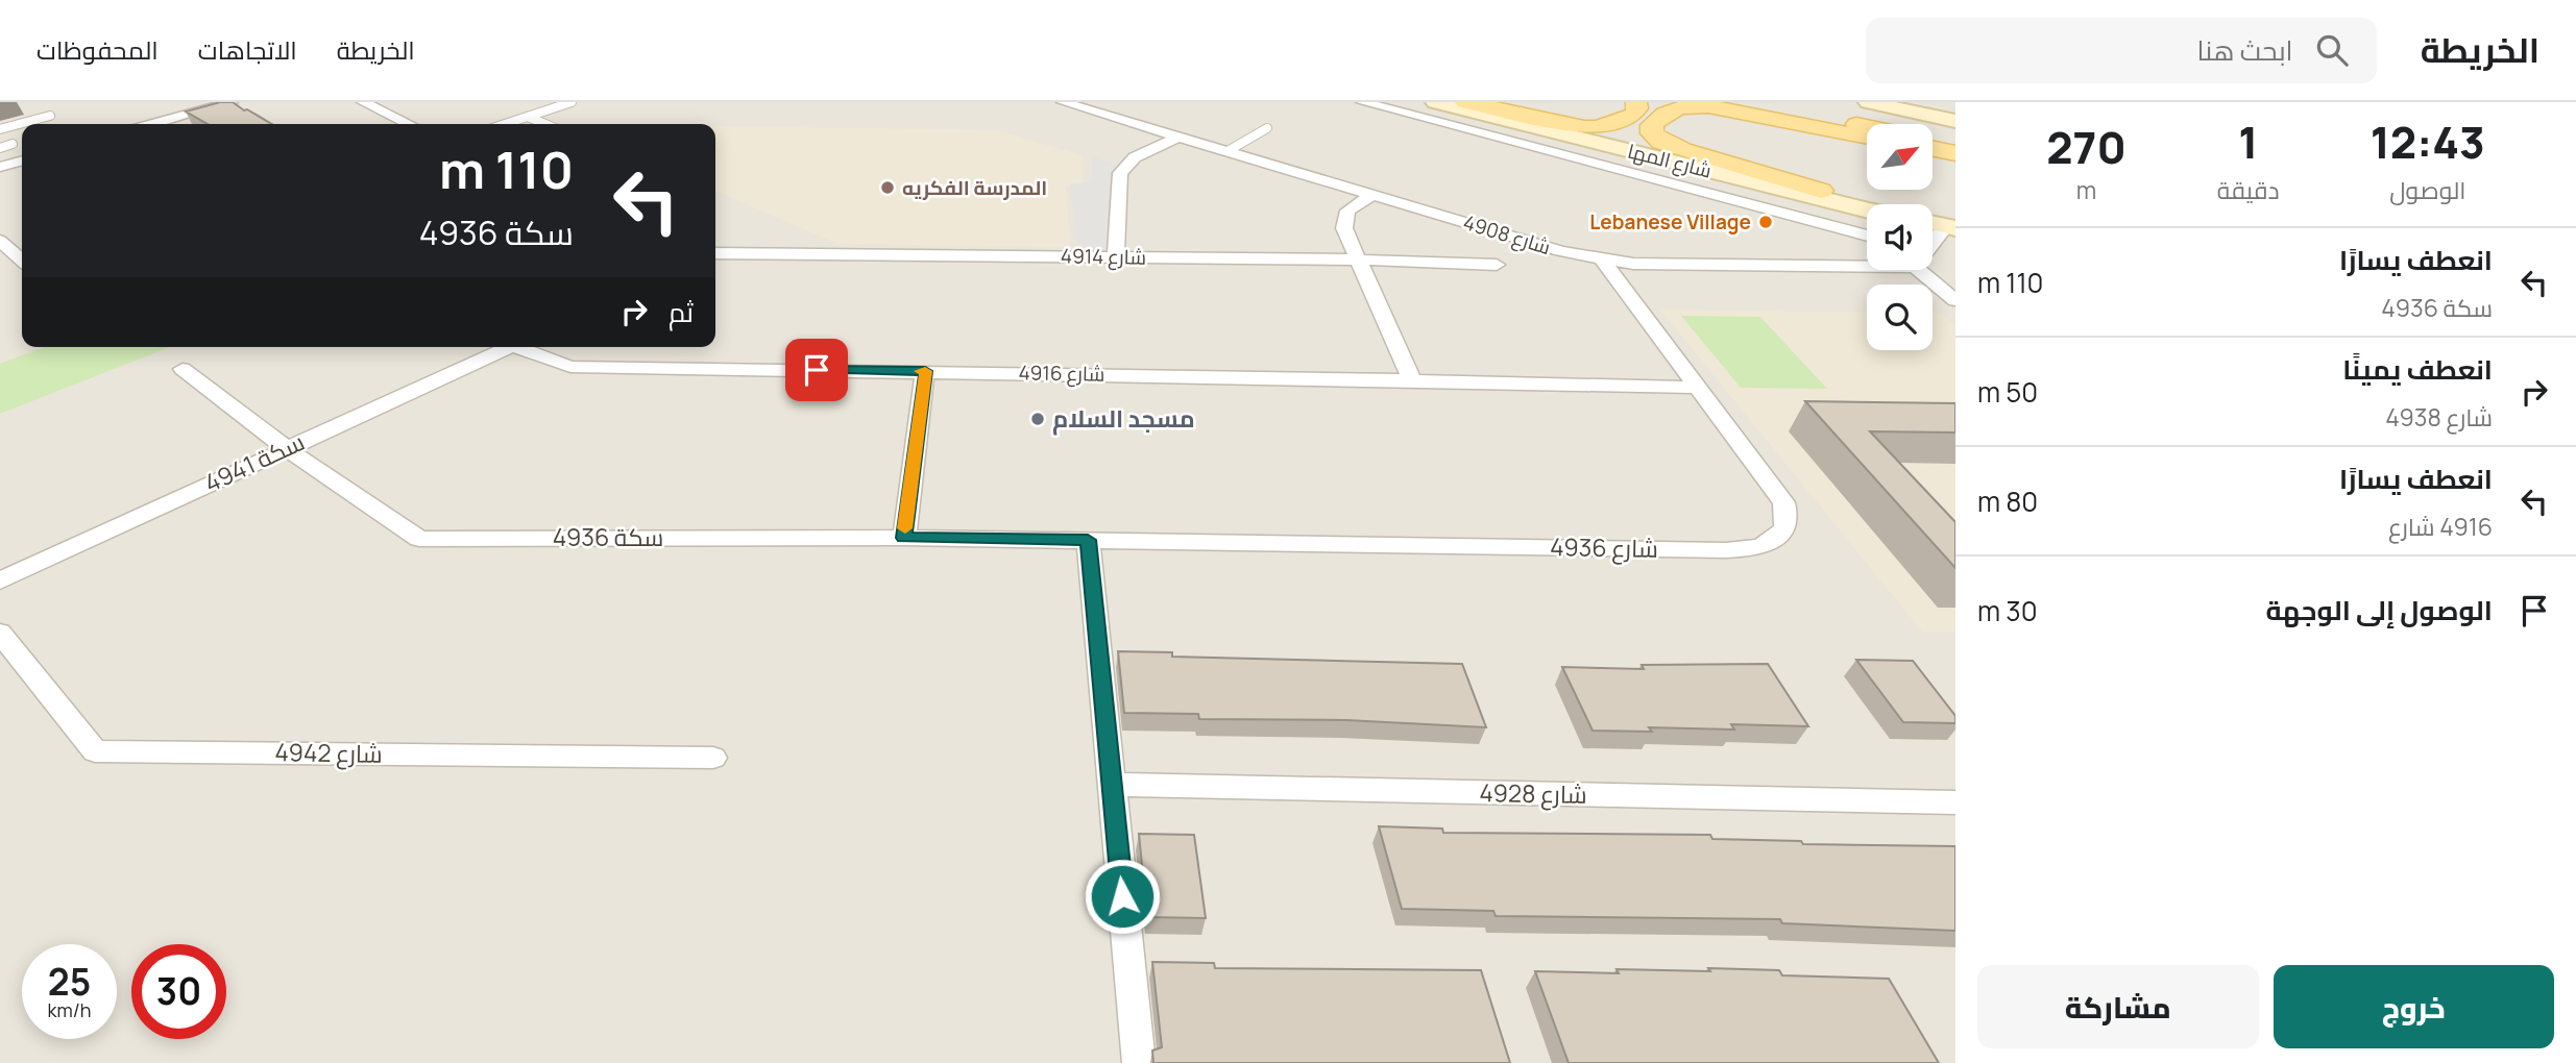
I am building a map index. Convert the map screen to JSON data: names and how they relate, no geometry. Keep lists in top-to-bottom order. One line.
{"streets":{"street":["شارع المها","4908 شارع","4914 شارع","4916 شارع","سكة 4941","سكة 4936","4936 شارع","4942 شارع","4928 شارع"]},"crossings":[["4908 شارع","4936 شارع"],["4916 شارع","4936 شارع"],["سكة 4941","سكة 4936"],["سكة 4936","4936 شارع"]],"places":["المدرسة الفكريه","Lebanese Village","مسجد السلام"],"north":"top right","page":{"header":"الخريطة","search":"ابحث هنا","nav":["الخريطة","الاتجاهات","المحفوظات"],"eta":["12:43","الوصول","1","دقيقة","270","m"],"turn":["110 m","سكة 4936"],"list":[{"name":"انعطف يسارًا","note":"سكة 4936","value":"110 m"},{"name":"انعطف يمينًا","note":"شارع 4938","value":"50 m"},{"name":"انعطف يسارًا","note":"4916 شارع","value":"80 m"},{"name":"الوصول إلى الوجهة","value":"30 m"}],"then":"ثم","speed":"25 km/h","limit":"30","buttons":["خروج","مشاركة"]}}
